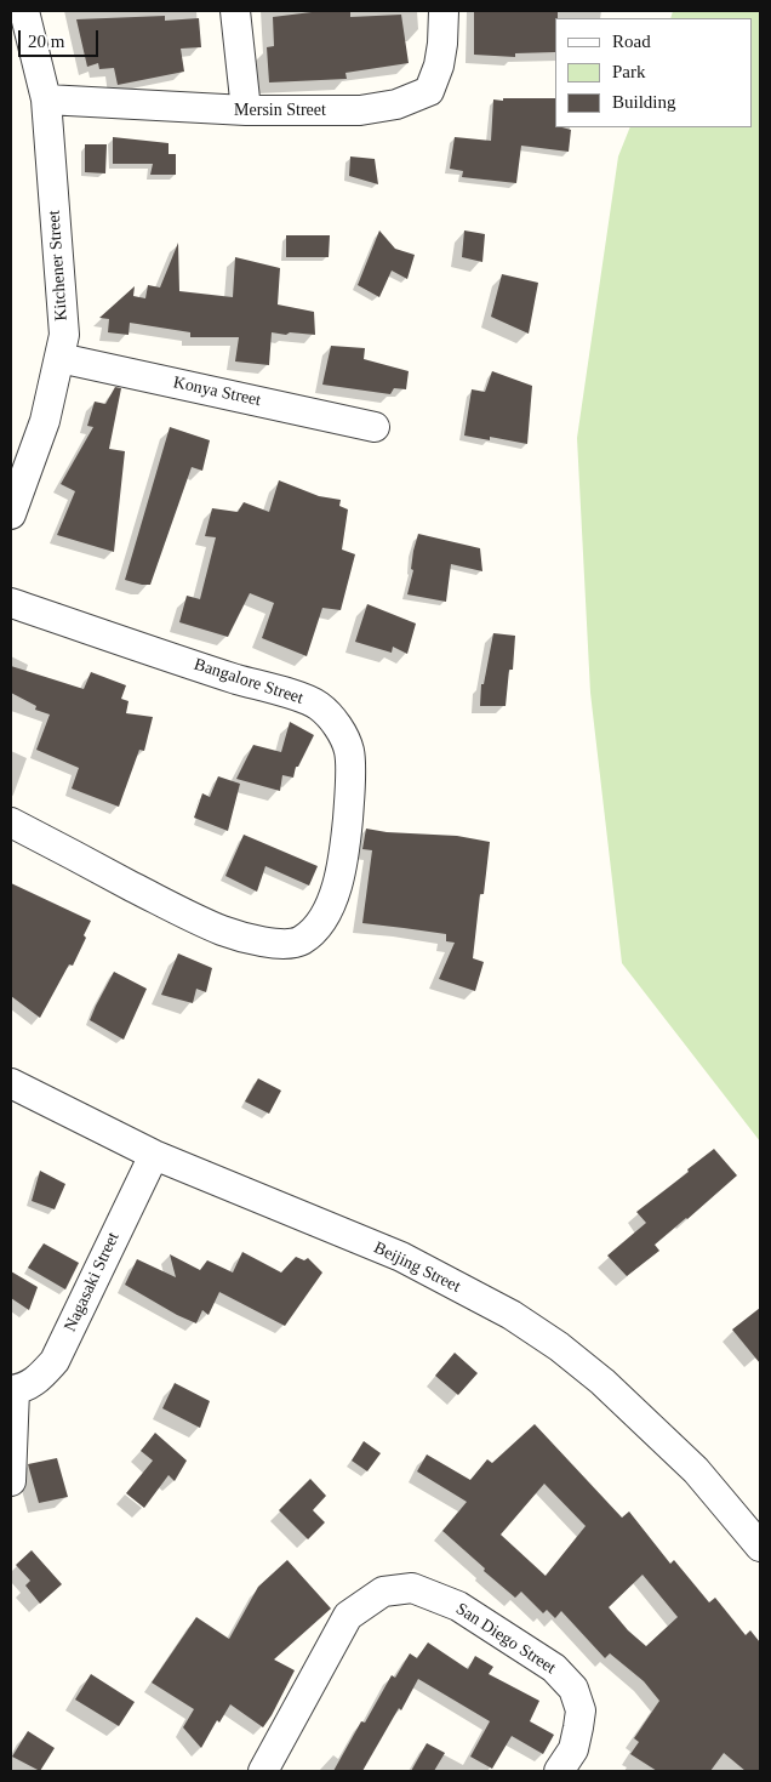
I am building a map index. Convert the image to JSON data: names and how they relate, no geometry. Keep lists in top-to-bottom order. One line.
{"streets":{"street":["Mersin Street","Kitchener Street","Konya Street","Bangalore Street","Beijing Street","Nagasaki Street","San Diego Street"]},"crossings":[["Mersin Street","Kitchener Street"],["Kitchener Street","Konya Street"],["Beijing Street","Nagasaki Street"]],"legend":["Road","Park","Building"],"scale_bar":"20 m"}
